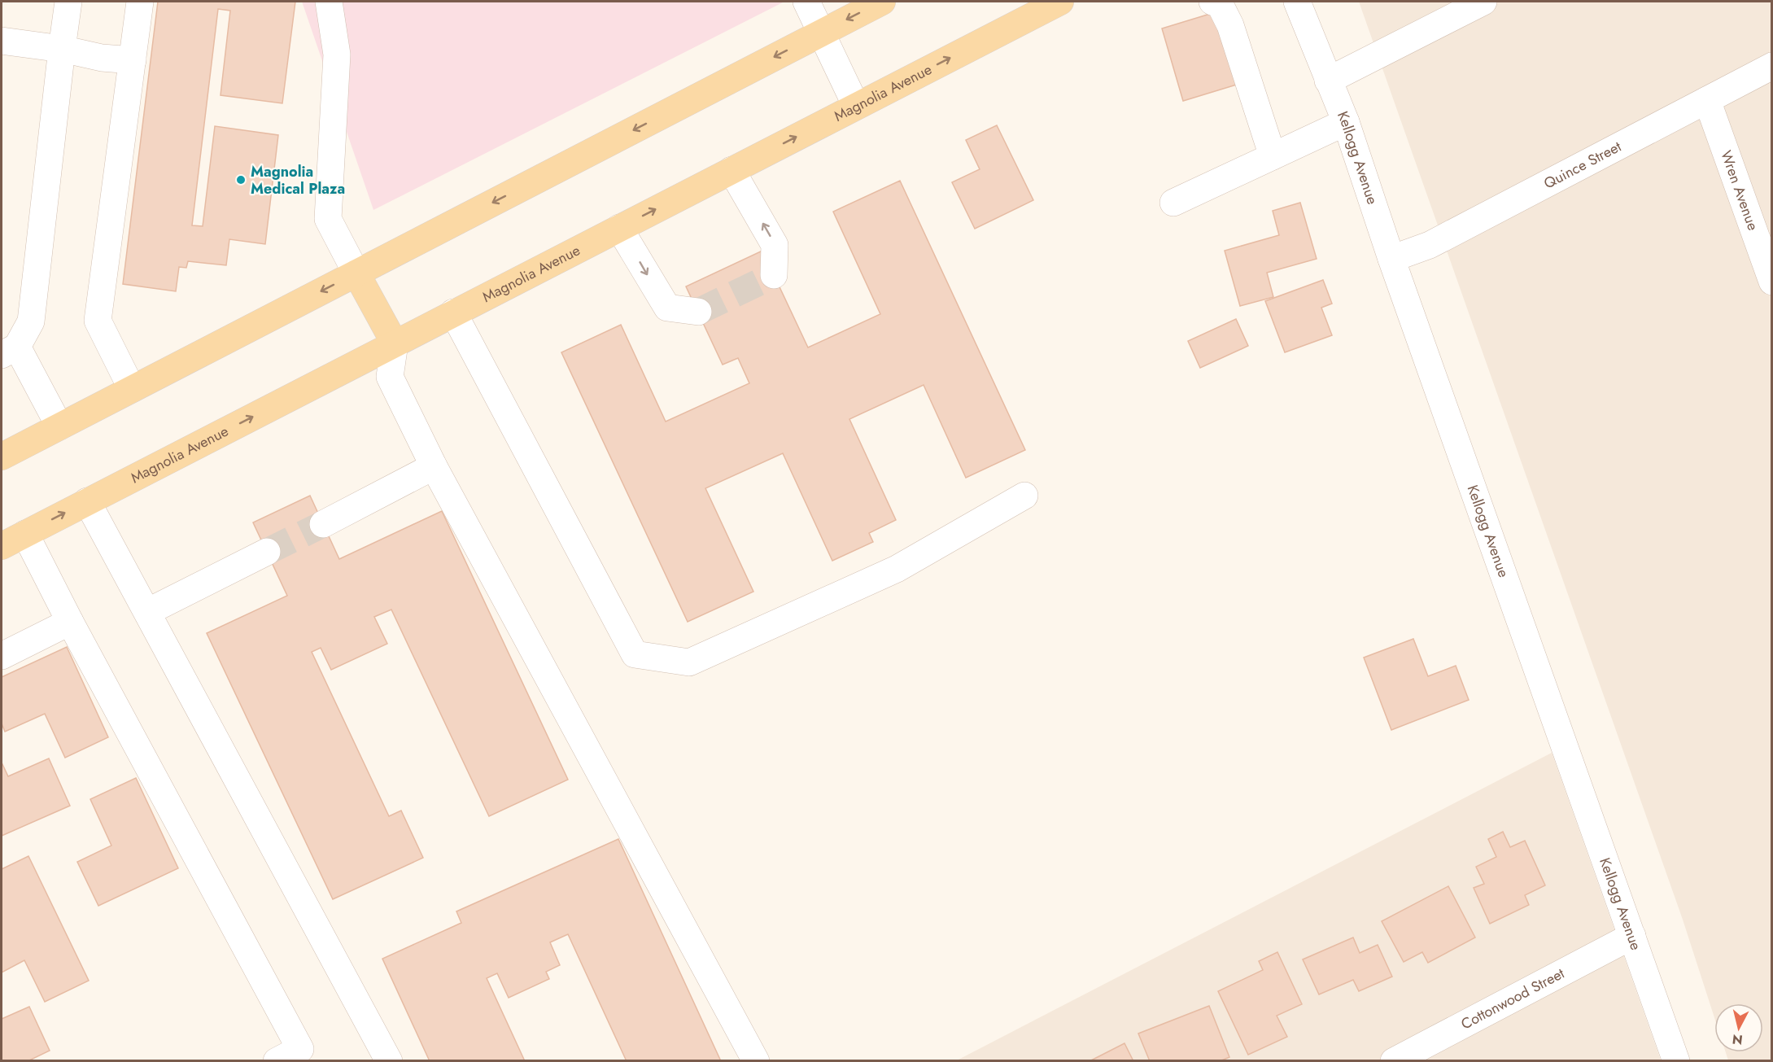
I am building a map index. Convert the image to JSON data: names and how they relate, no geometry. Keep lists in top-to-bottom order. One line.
{"streets":{"main road":["Magnolia Avenue"],"street":["Kellogg Avenue","Quince Street","Wren Avenue","Cottonwood Street"]},"crossings":[["Kellogg Avenue","Quince Street"],["Kellogg Avenue","Cottonwood Street"],["Quince Street","Wren Avenue"]],"places":["Magnolia Medical Plaza"],"north":"bottom"}
